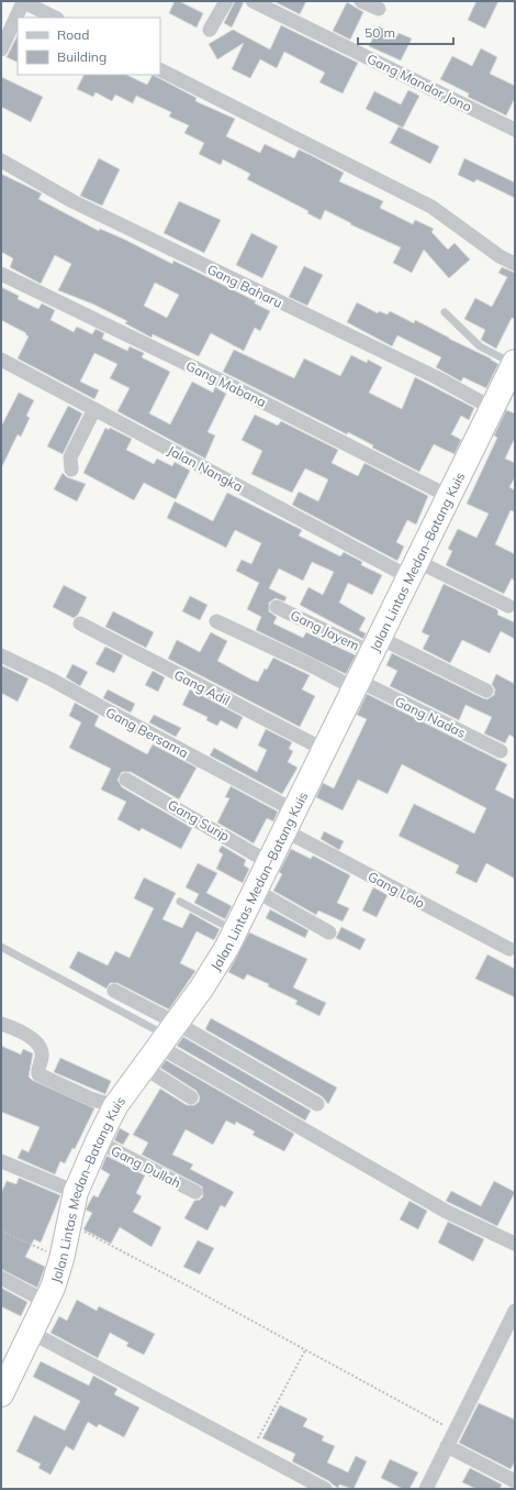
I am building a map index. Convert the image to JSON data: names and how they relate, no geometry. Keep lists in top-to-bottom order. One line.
{"streets":{"highway":["Jalan Lintas Medan–Batang Kuis"],"street":["Gang Mandor Jono","Gang Baharu","Gang Mabana","Jalan Nangka","Gang Jayem","Gang Adil","Gang Nadas","Gang Bersama","Gang Surip","Gang Lolo","Gang Dullah"]},"crossings":[["Gang Baharu","Jalan Lintas Medan–Batang Kuis"],["Gang Mabana","Jalan Lintas Medan–Batang Kuis"],["Jalan Nangka","Jalan Lintas Medan–Batang Kuis"],["Jalan Lintas Medan–Batang Kuis","Gang Jayem"],["Jalan Lintas Medan–Batang Kuis","Gang Adil"],["Jalan Lintas Medan–Batang Kuis","Gang Nadas"],["Jalan Lintas Medan–Batang Kuis","Gang Bersama"],["Jalan Lintas Medan–Batang Kuis","Gang Surip"],["Jalan Lintas Medan–Batang Kuis","Gang Lolo"],["Jalan Lintas Medan–Batang Kuis","Gang Dullah"],["Gang Bersama","Gang Lolo"]],"legend":["Road","Building"],"scale_bar":"50 m"}
